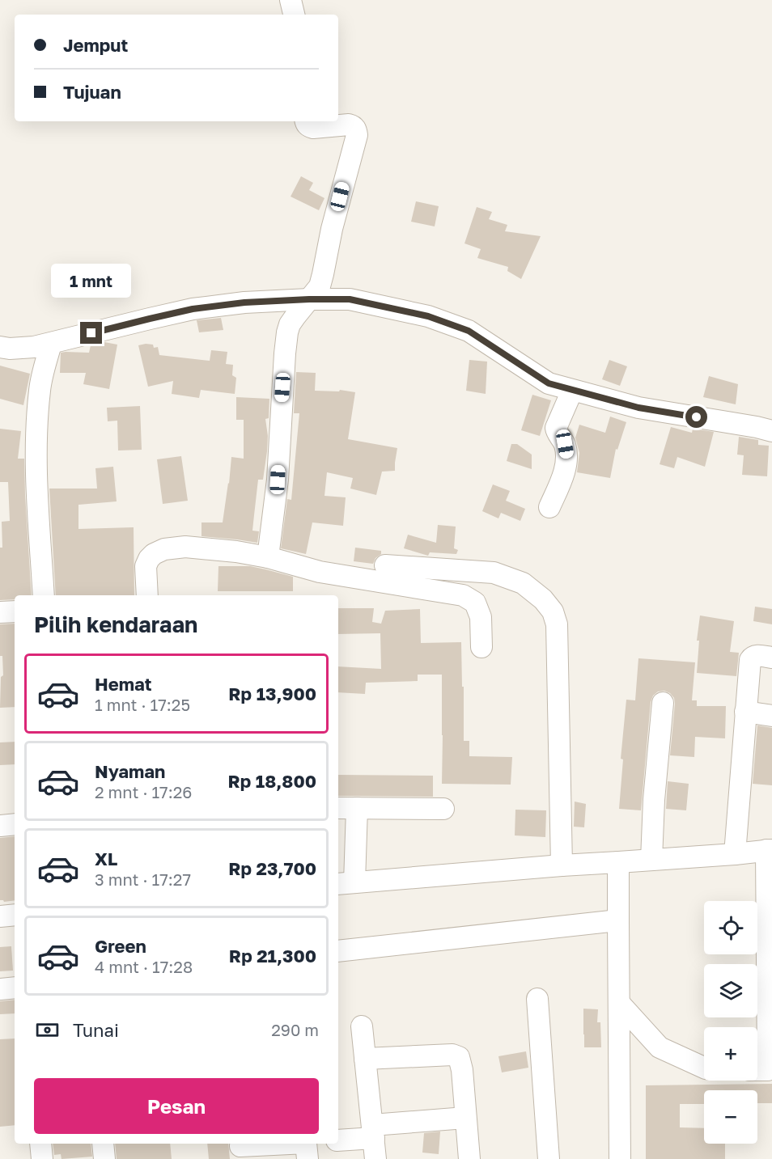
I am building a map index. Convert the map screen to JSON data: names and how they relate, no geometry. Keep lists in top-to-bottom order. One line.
{"page":{"banner":["Jemput","Tujuan"],"bubble":"1 mnt","heading":"Pilih kendaraan","list":[{"name":"Hemat","note":"1 mnt · 17:25","value":"Rp 13,900"},{"name":"Nyaman","note":"2 mnt · 17:26","value":"Rp 18,800"},{"name":"XL","note":"3 mnt · 17:27","value":"Rp 23,700"},{"name":"Green","note":"4 mnt · 17:28","value":"Rp 21,300"}],"map_buttons":["+","−"],"pay":["Tunai","290 m"],"buttons":"Pesan"}}
